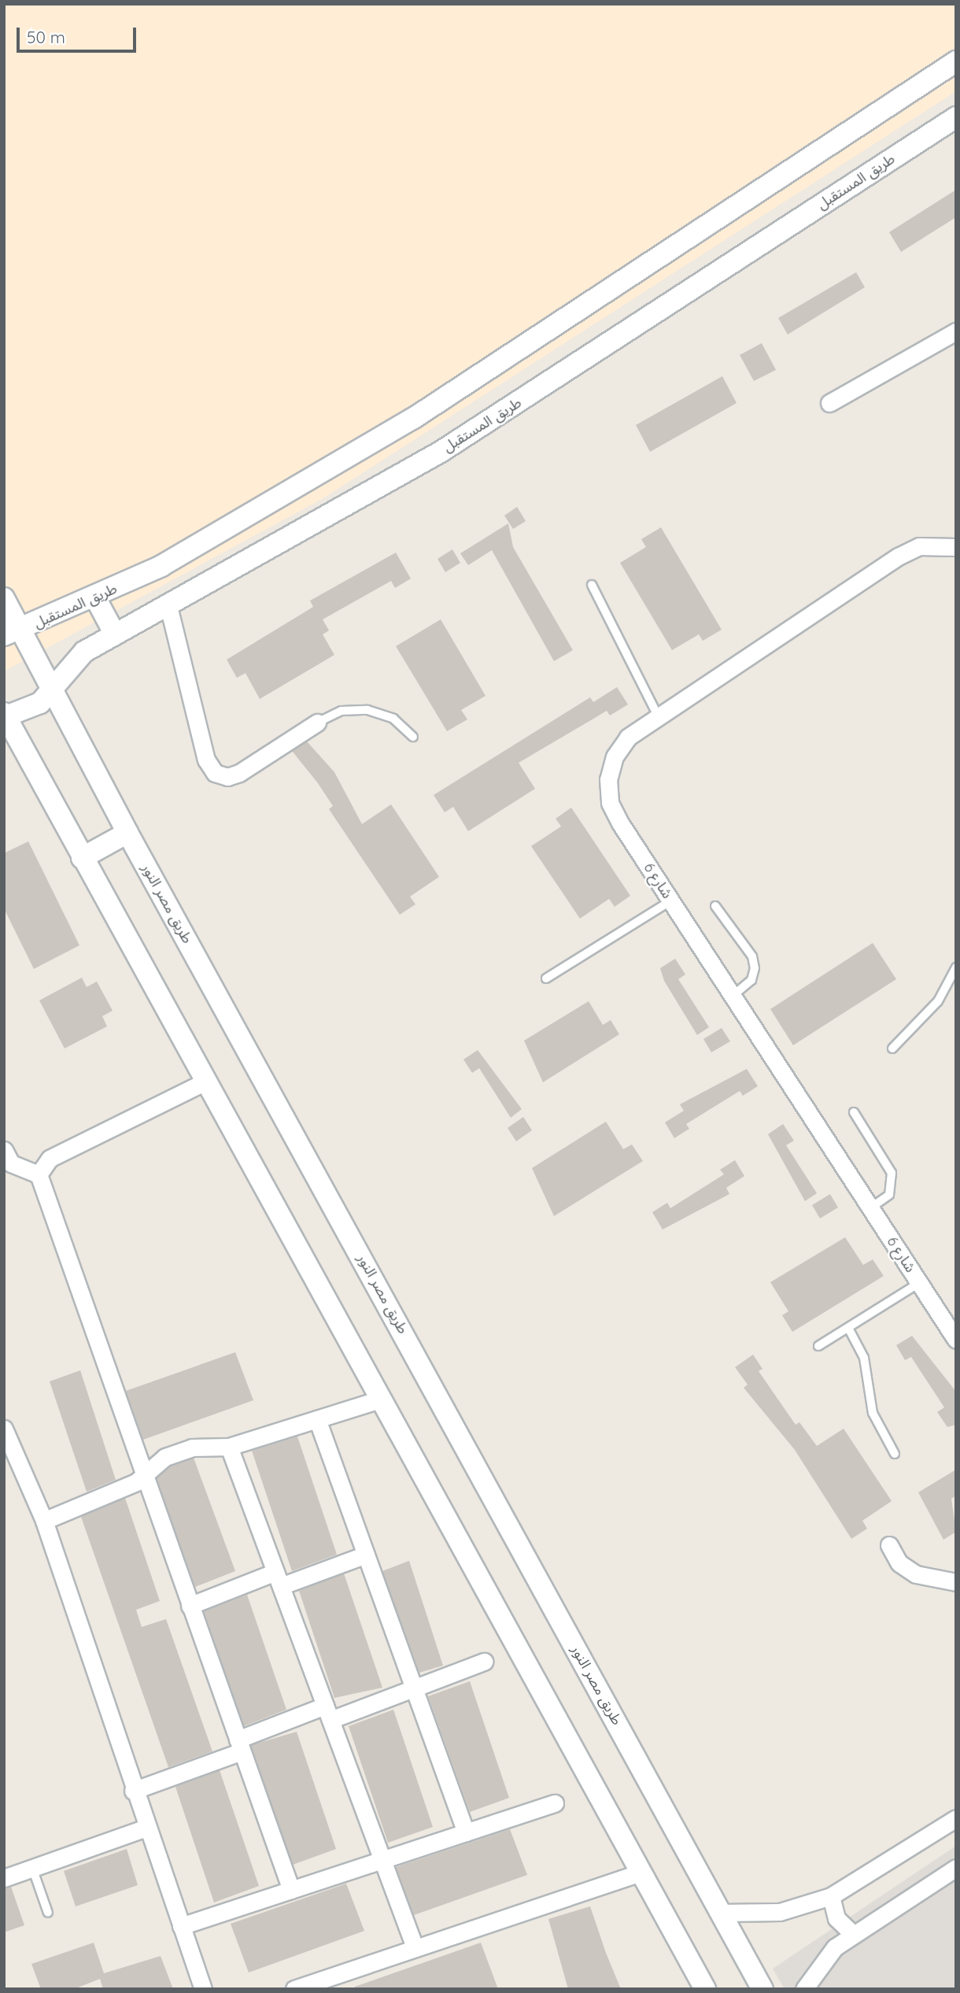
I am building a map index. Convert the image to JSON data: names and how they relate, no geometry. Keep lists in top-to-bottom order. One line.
{"streets":{"street":["طريق المستقبل","شارع 6","طريق مصر النور"]},"crossings":[["طريق المستقبل","طريق مصر النور"]],"scale_bar":"50 m"}
